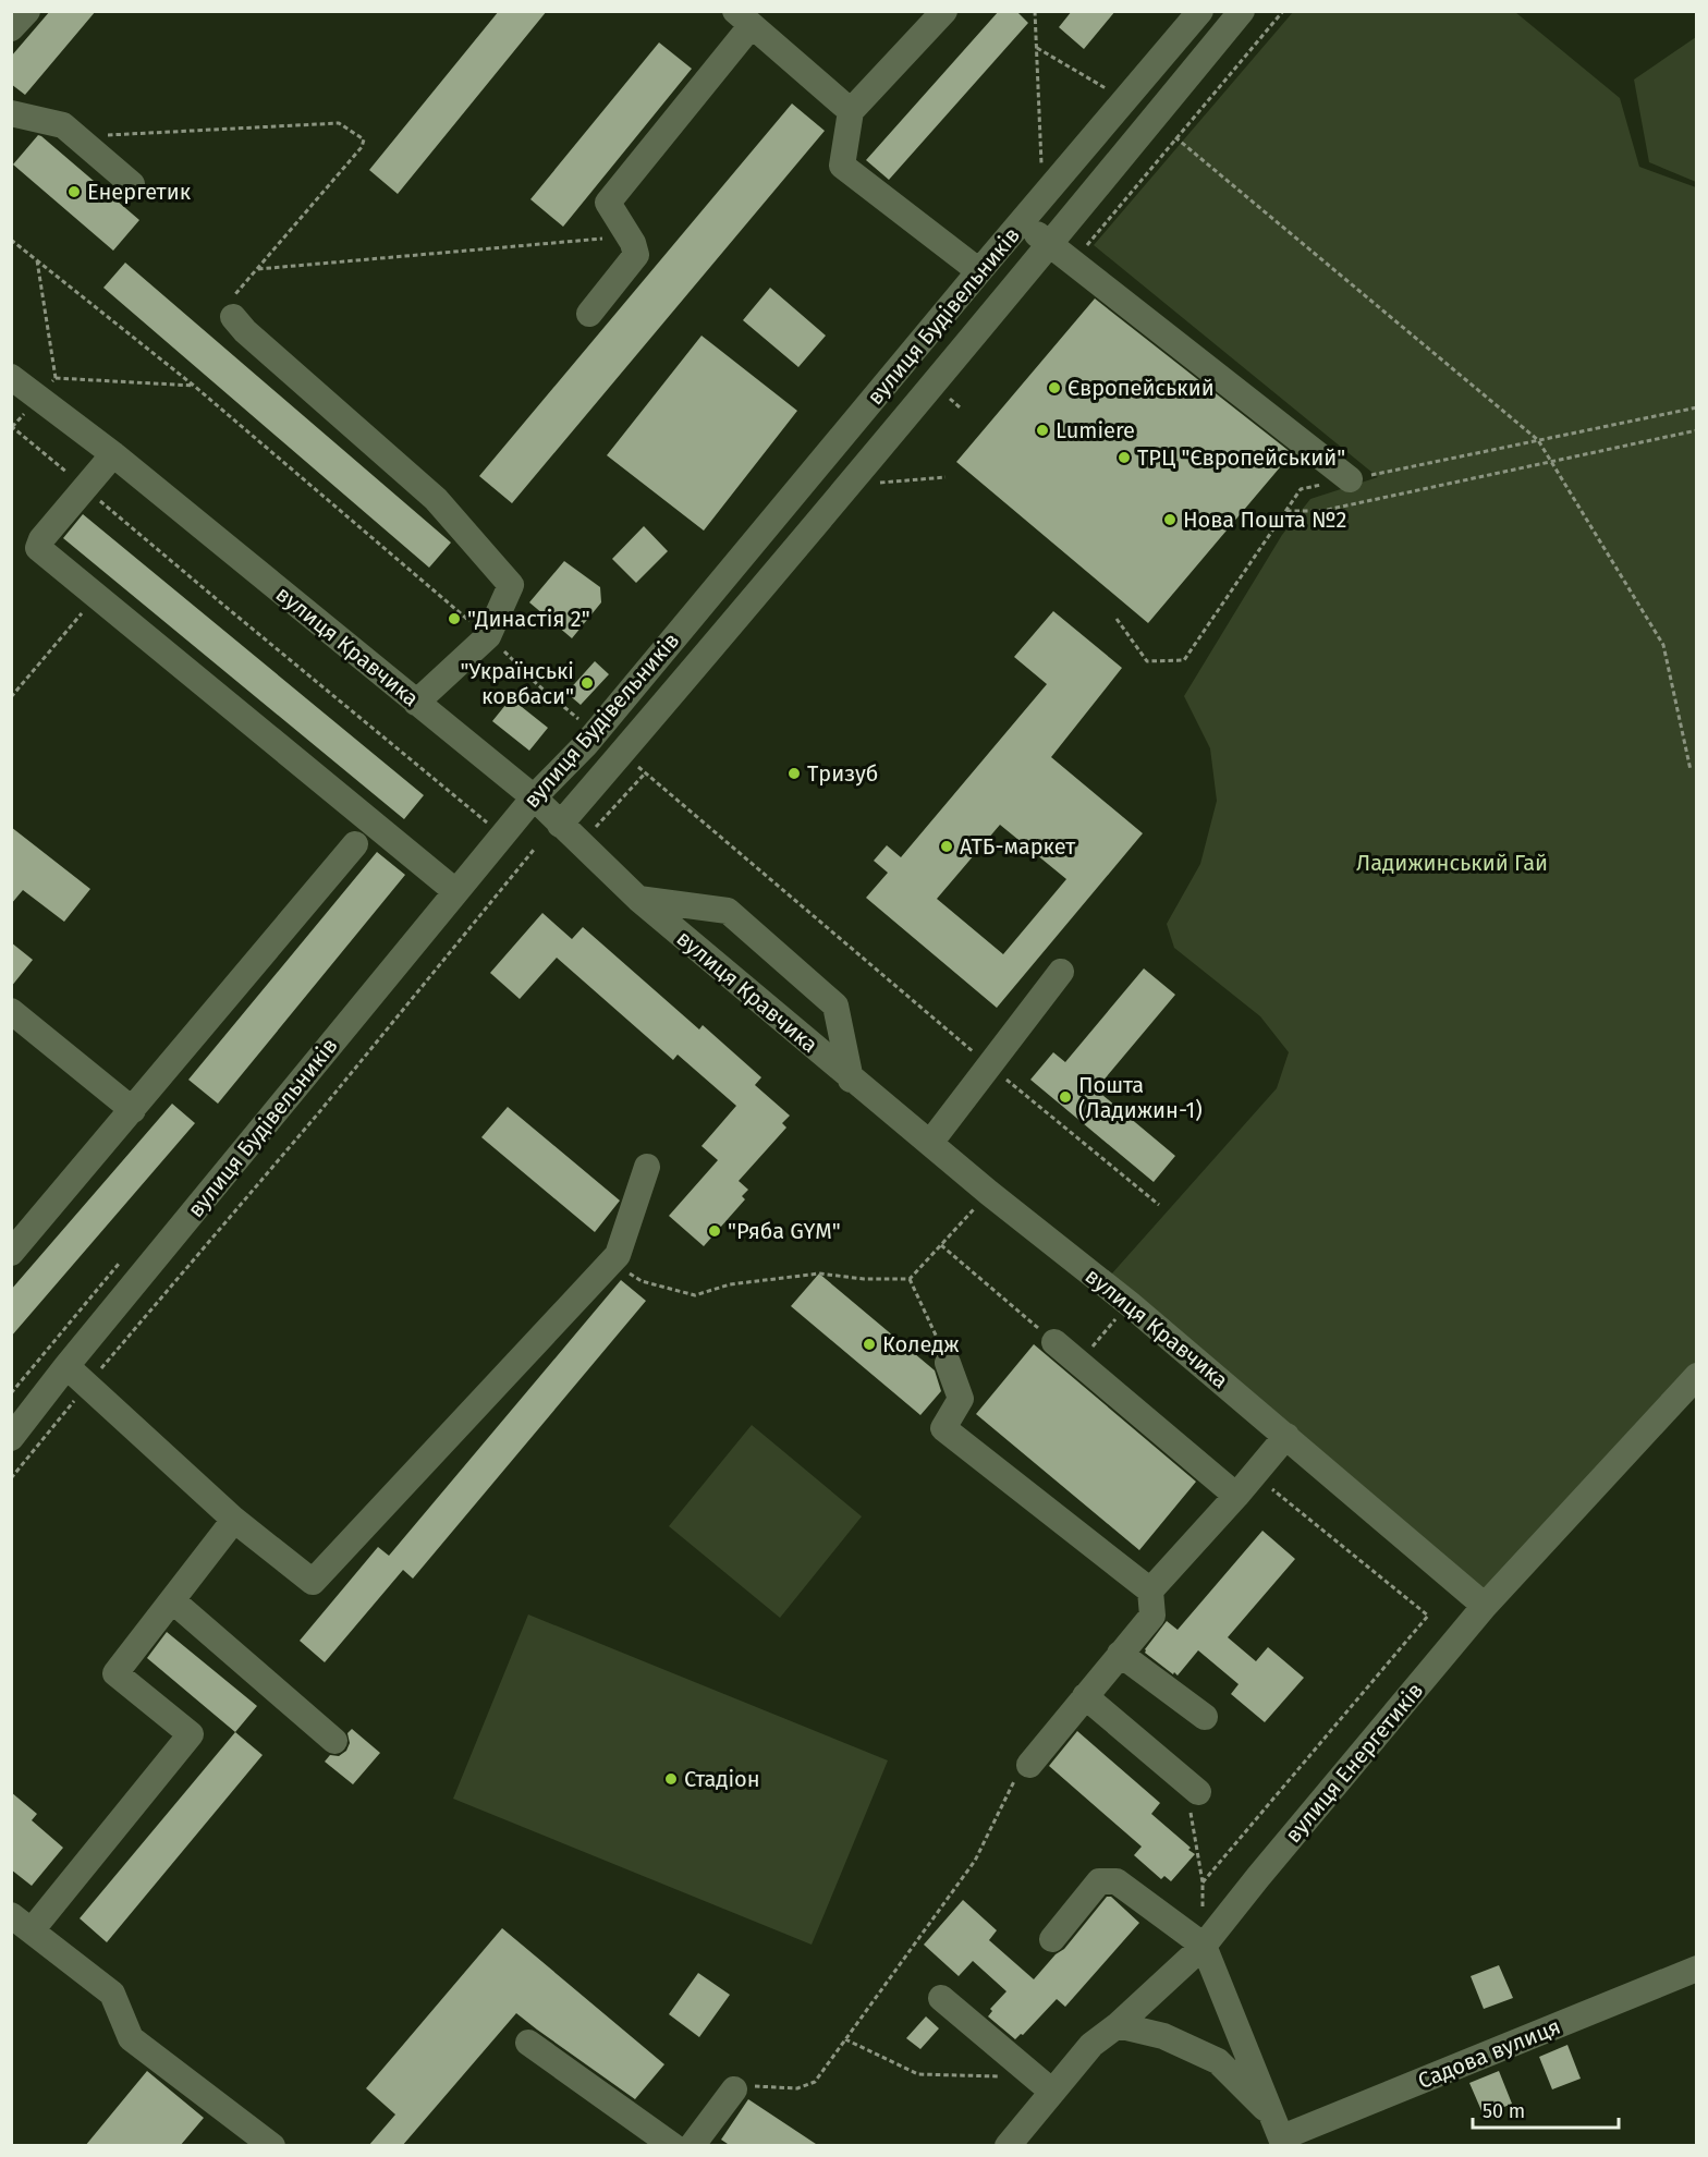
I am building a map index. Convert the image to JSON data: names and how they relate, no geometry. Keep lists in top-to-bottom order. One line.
{"streets":{"street":["вулиця Будівельників","вулиця Кравчика","вулиця Енергетиків","Садова вулиця"]},"crossings":[["вулиця Будівельників","вулиця Кравчика"],["вулиця Кравчика","вулиця Енергетиків"]],"parks":["Ладижинський Гай"],"places":["Енергетик","Європейський","Lumiere","ТРЦ \"Європейський\"","Нова Пошта №2","\"Династія 2\"","\"Українські ковбаси\"","Тризуб","АТБ-маркет","Пошта (Ладижин-1)","\"Ряба GYM\"","Коледж","Стадіон"],"scale_bar":"50 m"}
